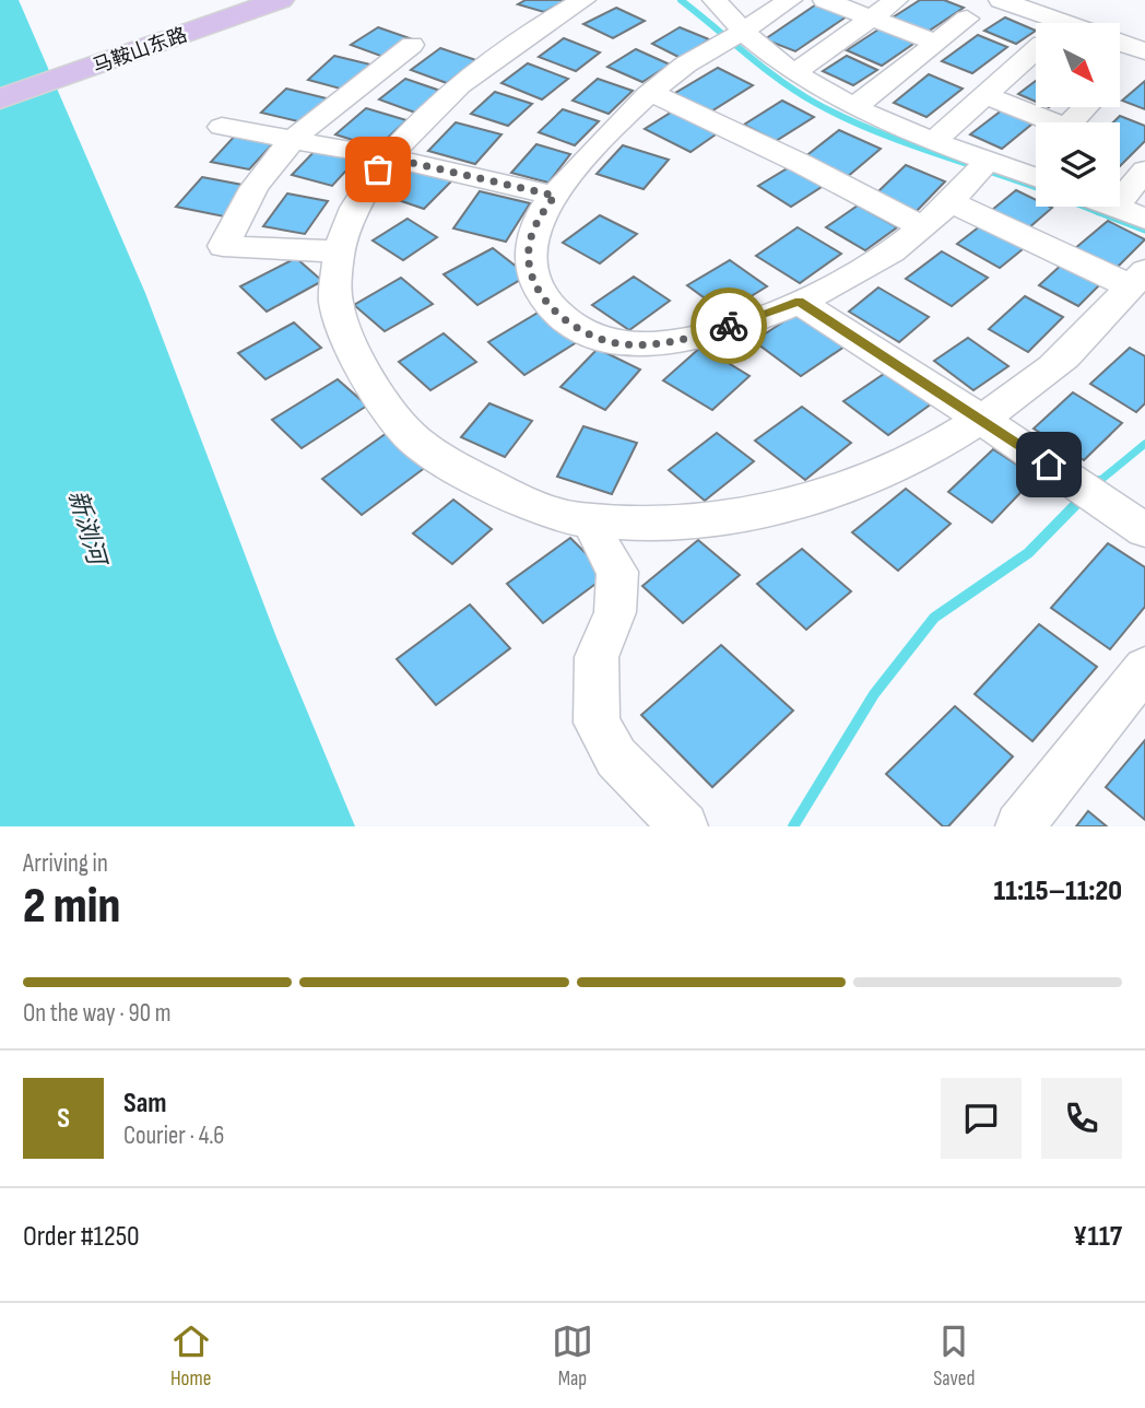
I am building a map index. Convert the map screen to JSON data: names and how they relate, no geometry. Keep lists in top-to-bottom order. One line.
{"streets":{"main road":["马鞍山东路"]},"water":["新浏河"],"north":"bottom right","page":{"heading":["2 min","Arriving in","11:15–11:20"],"panel":["Sam","Courier · 4.6","Order #1250","¥117"],"bar":"On the way · 90 m","round":"S","tabs":["Home","Map","Saved"]}}
